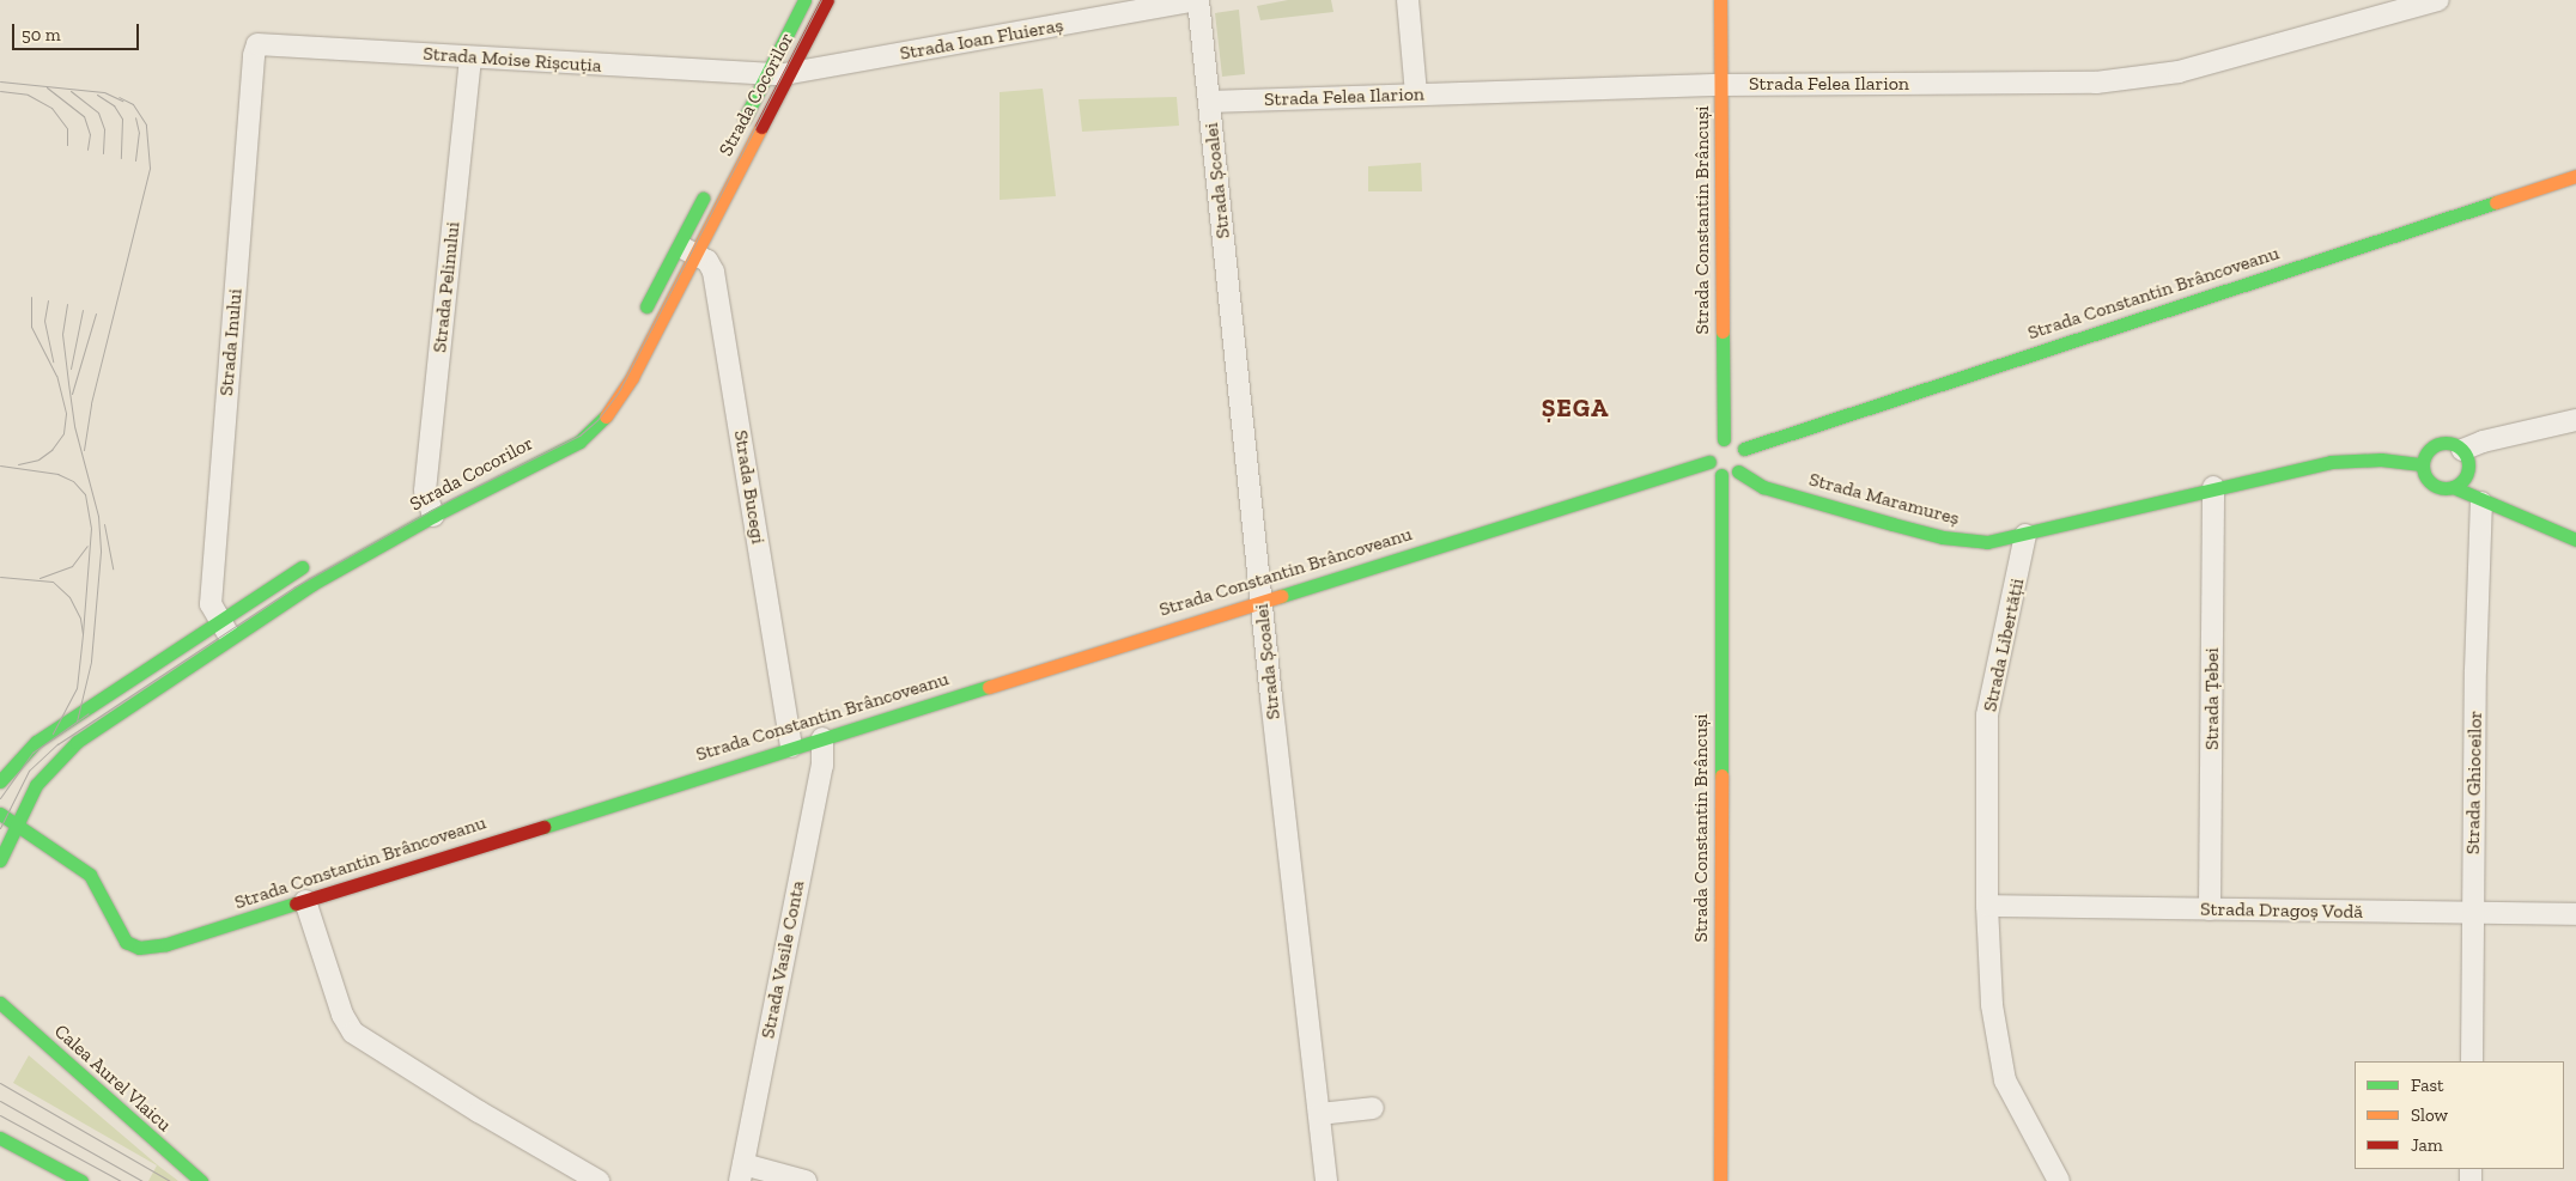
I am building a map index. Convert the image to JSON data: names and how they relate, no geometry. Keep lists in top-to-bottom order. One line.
{"streets":{"street":["Strada Ioan Fluieraș","Strada Moise Rișcuția","Strada Felea Ilarion","Strada Cocorilor","Strada Școalei","Strada Constantin Brâncuși","Strada Pelinului","Strada Constantin Brâncoveanu","Strada Inului","Strada Bucegi","Strada Maramureș","Strada Libertății","Strada Țebei","Strada Ghioceilor","Strada Dragoș Vodă","Strada Vasile Conta","Calea Aurel Vlaicu"]},"crossings":[["Strada Ioan Fluieraș","Strada Moise Rișcuția"],["Strada Ioan Fluieraș","Strada Cocorilor"],["Strada Ioan Fluieraș","Strada Școalei"],["Strada Moise Rișcuția","Strada Cocorilor"],["Strada Moise Rișcuția","Strada Pelinului"],["Strada Moise Rișcuția","Strada Inului"],["Strada Felea Ilarion","Strada Școalei"],["Strada Felea Ilarion","Strada Constantin Brâncuși"],["Strada Cocorilor","Strada Pelinului"],["Strada Cocorilor","Strada Constantin Brâncoveanu"],["Strada Cocorilor","Strada Inului"],["Strada Cocorilor","Strada Bucegi"],["Strada Școalei","Strada Constantin Brâncoveanu"],["Strada Constantin Brâncuși","Strada Constantin Brâncoveanu"],["Strada Constantin Brâncuși","Strada Maramureș"],["Strada Constantin Brâncoveanu","Strada Bucegi"],["Strada Constantin Brâncoveanu","Strada Maramureș"],["Strada Constantin Brâncoveanu","Strada Vasile Conta"],["Strada Maramureș","Strada Libertății"],["Strada Libertății","Strada Dragoș Vodă"],["Strada Țebei","Strada Dragoș Vodă"],["Strada Ghioceilor","Strada Dragoș Vodă"]],"districts":["ȘEGA"],"legend":["Fast","Slow","Jam"],"scale_bar":"50 m"}
